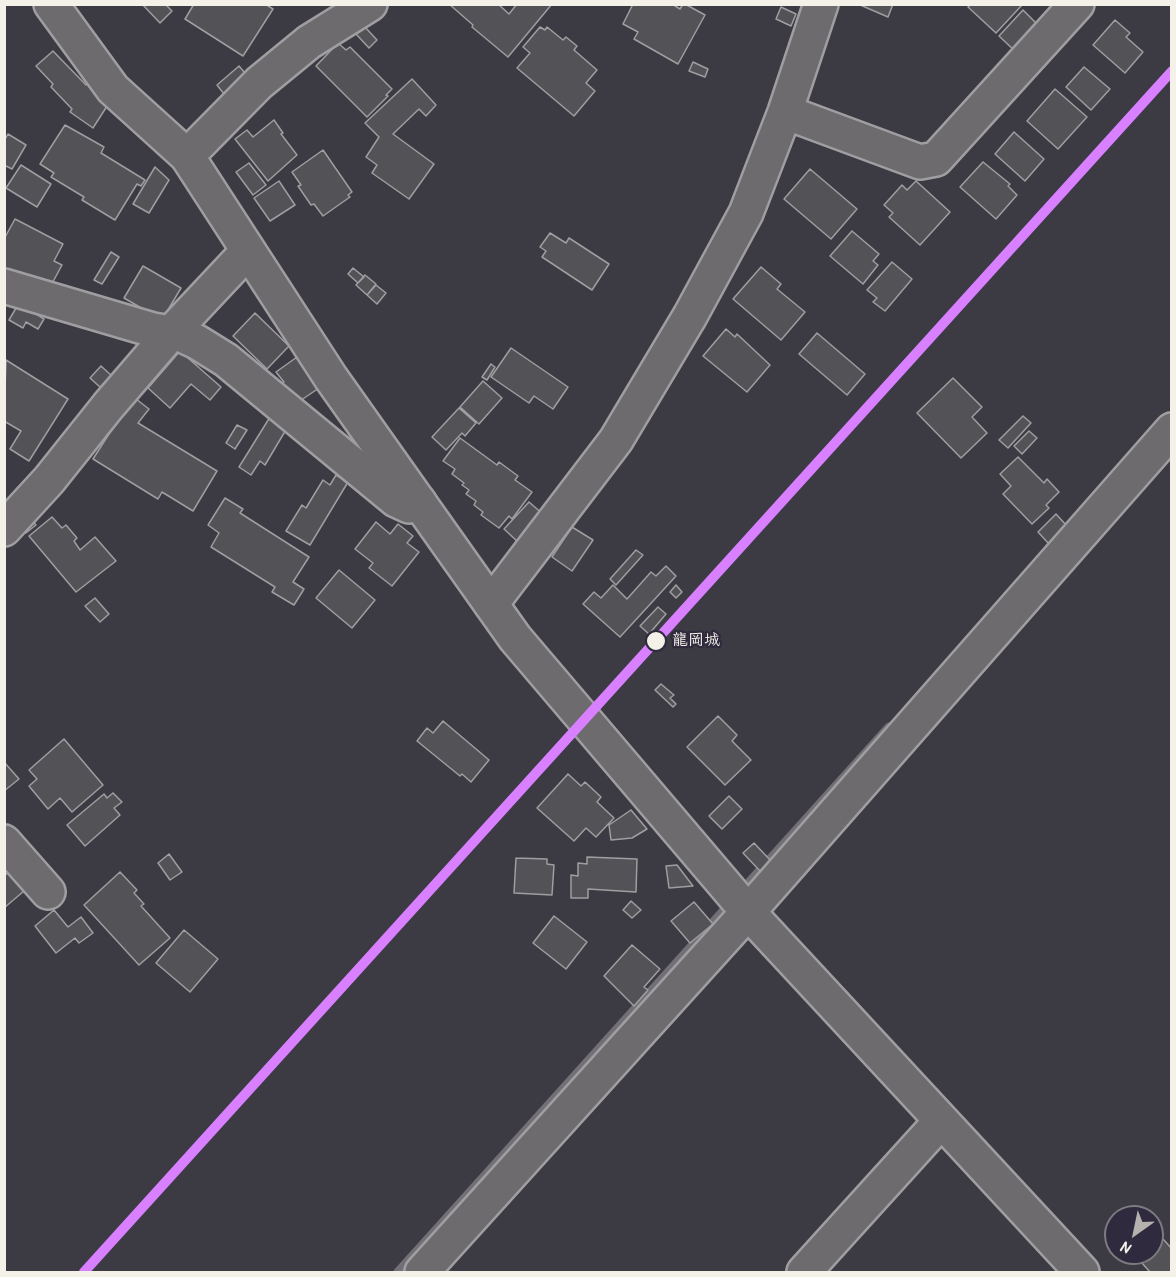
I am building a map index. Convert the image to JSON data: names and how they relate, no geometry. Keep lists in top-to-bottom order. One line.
{"places":["龍岡城"],"north":"bottom left"}
